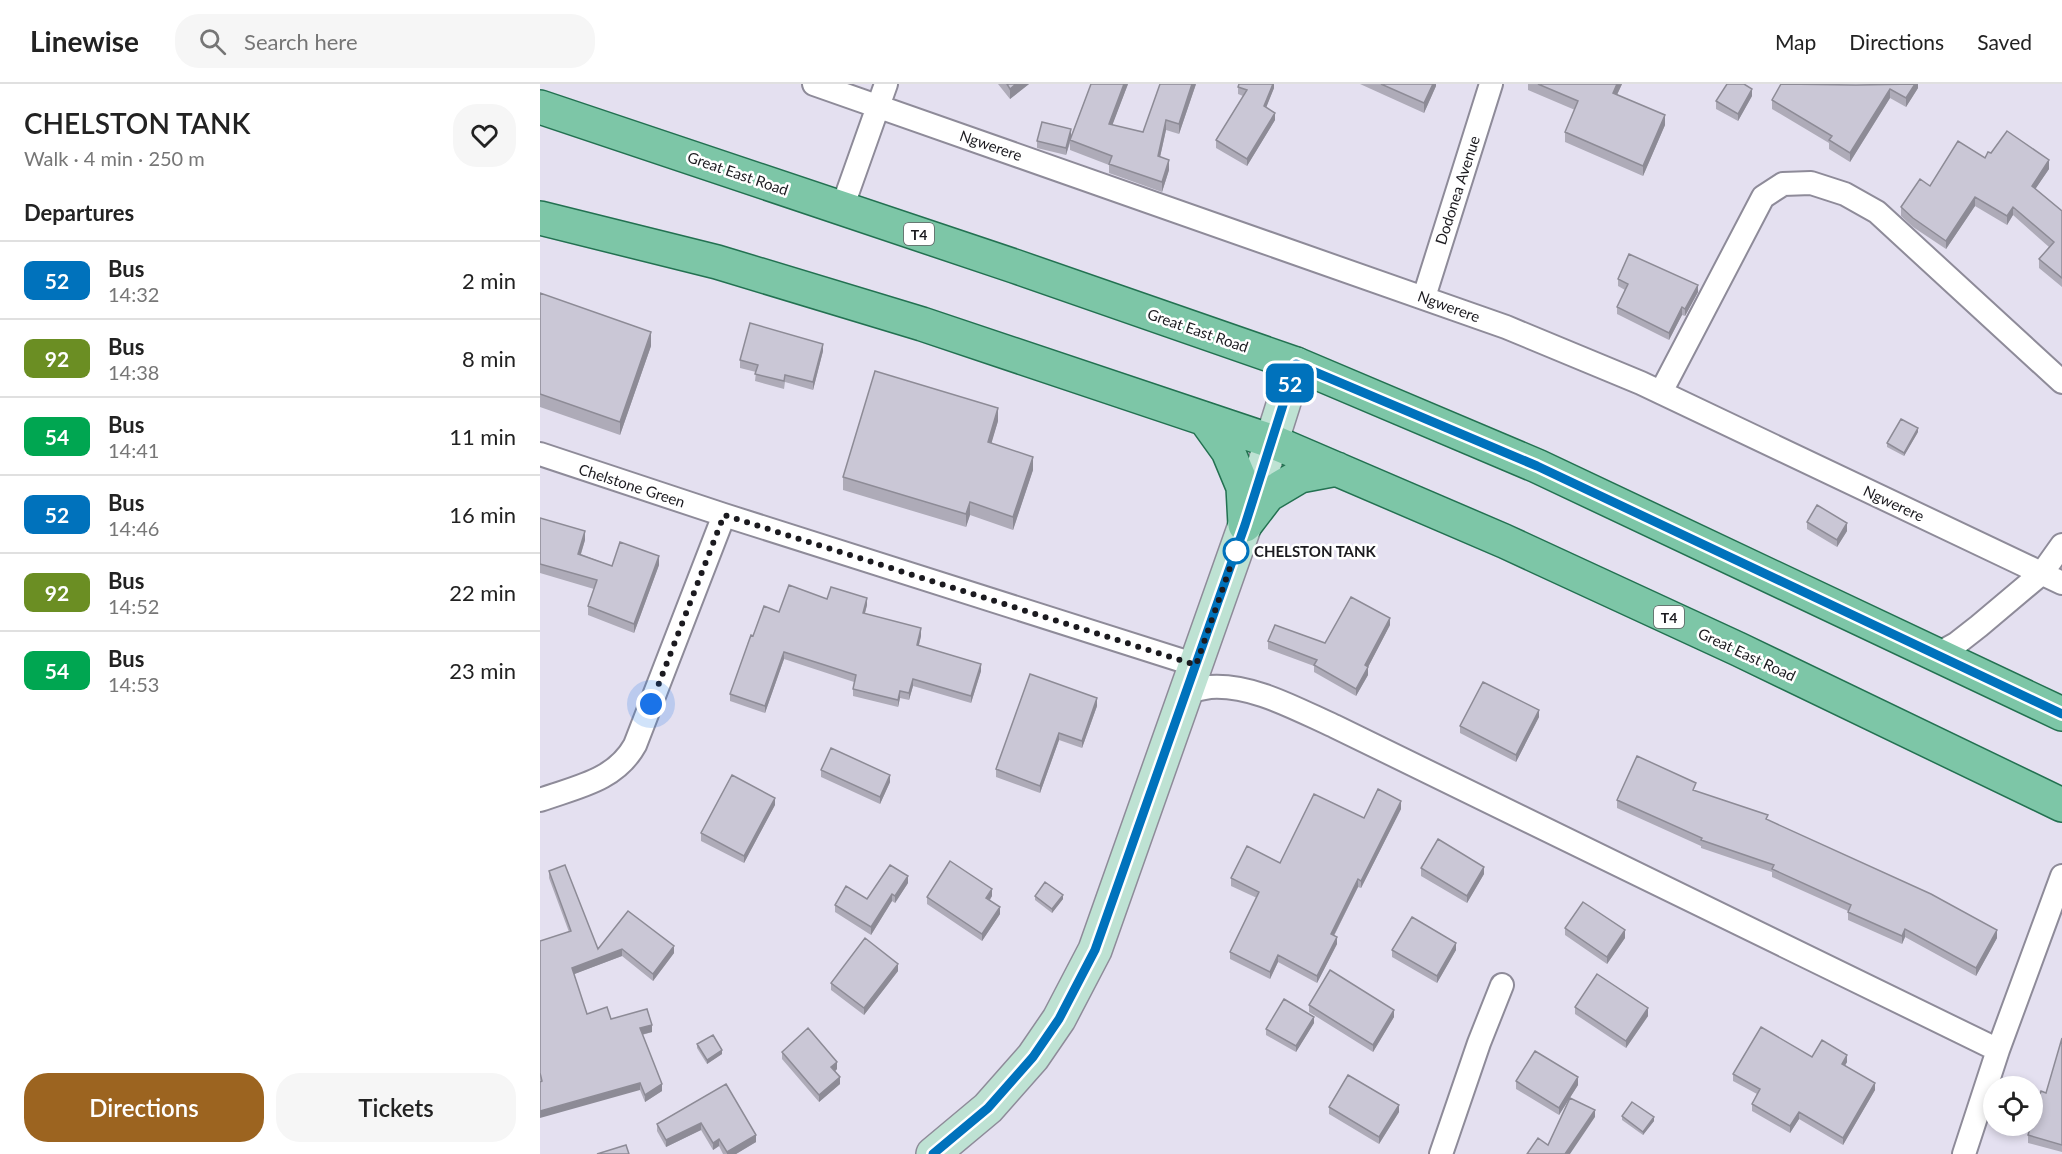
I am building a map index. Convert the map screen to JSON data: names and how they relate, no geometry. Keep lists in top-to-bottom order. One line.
{"streets":{"main road":["Great East Road","T4"],"street":["Ngwerere","Dodonea Avenue","Chelstone Green"]},"crossings":[["Ngwerere","Dodonea Avenue"]],"places":["CHELSTON TANK"],"lines":["bus line 52"],"page":{"header":"Linewise","search":"Search here","nav":["Map","Directions","Saved"],"heading":[["CHELSTON TANK","Walk · 4 min · 250 m"],"Departures"],"on_map":"52","list":[{"mark":"52","name":"Bus","note":"14:32","value":"2 min"},{"mark":"92","name":"Bus","note":"14:38","value":"8 min"},{"mark":"54","name":"Bus","note":"14:41","value":"11 min"},{"mark":"52","name":"Bus","note":"14:46","value":"16 min"},{"mark":"92","name":"Bus","note":"14:52","value":"22 min"},{"mark":"54","name":"Bus","note":"14:53","value":"23 min"}],"buttons":["Directions","Tickets"]}}
